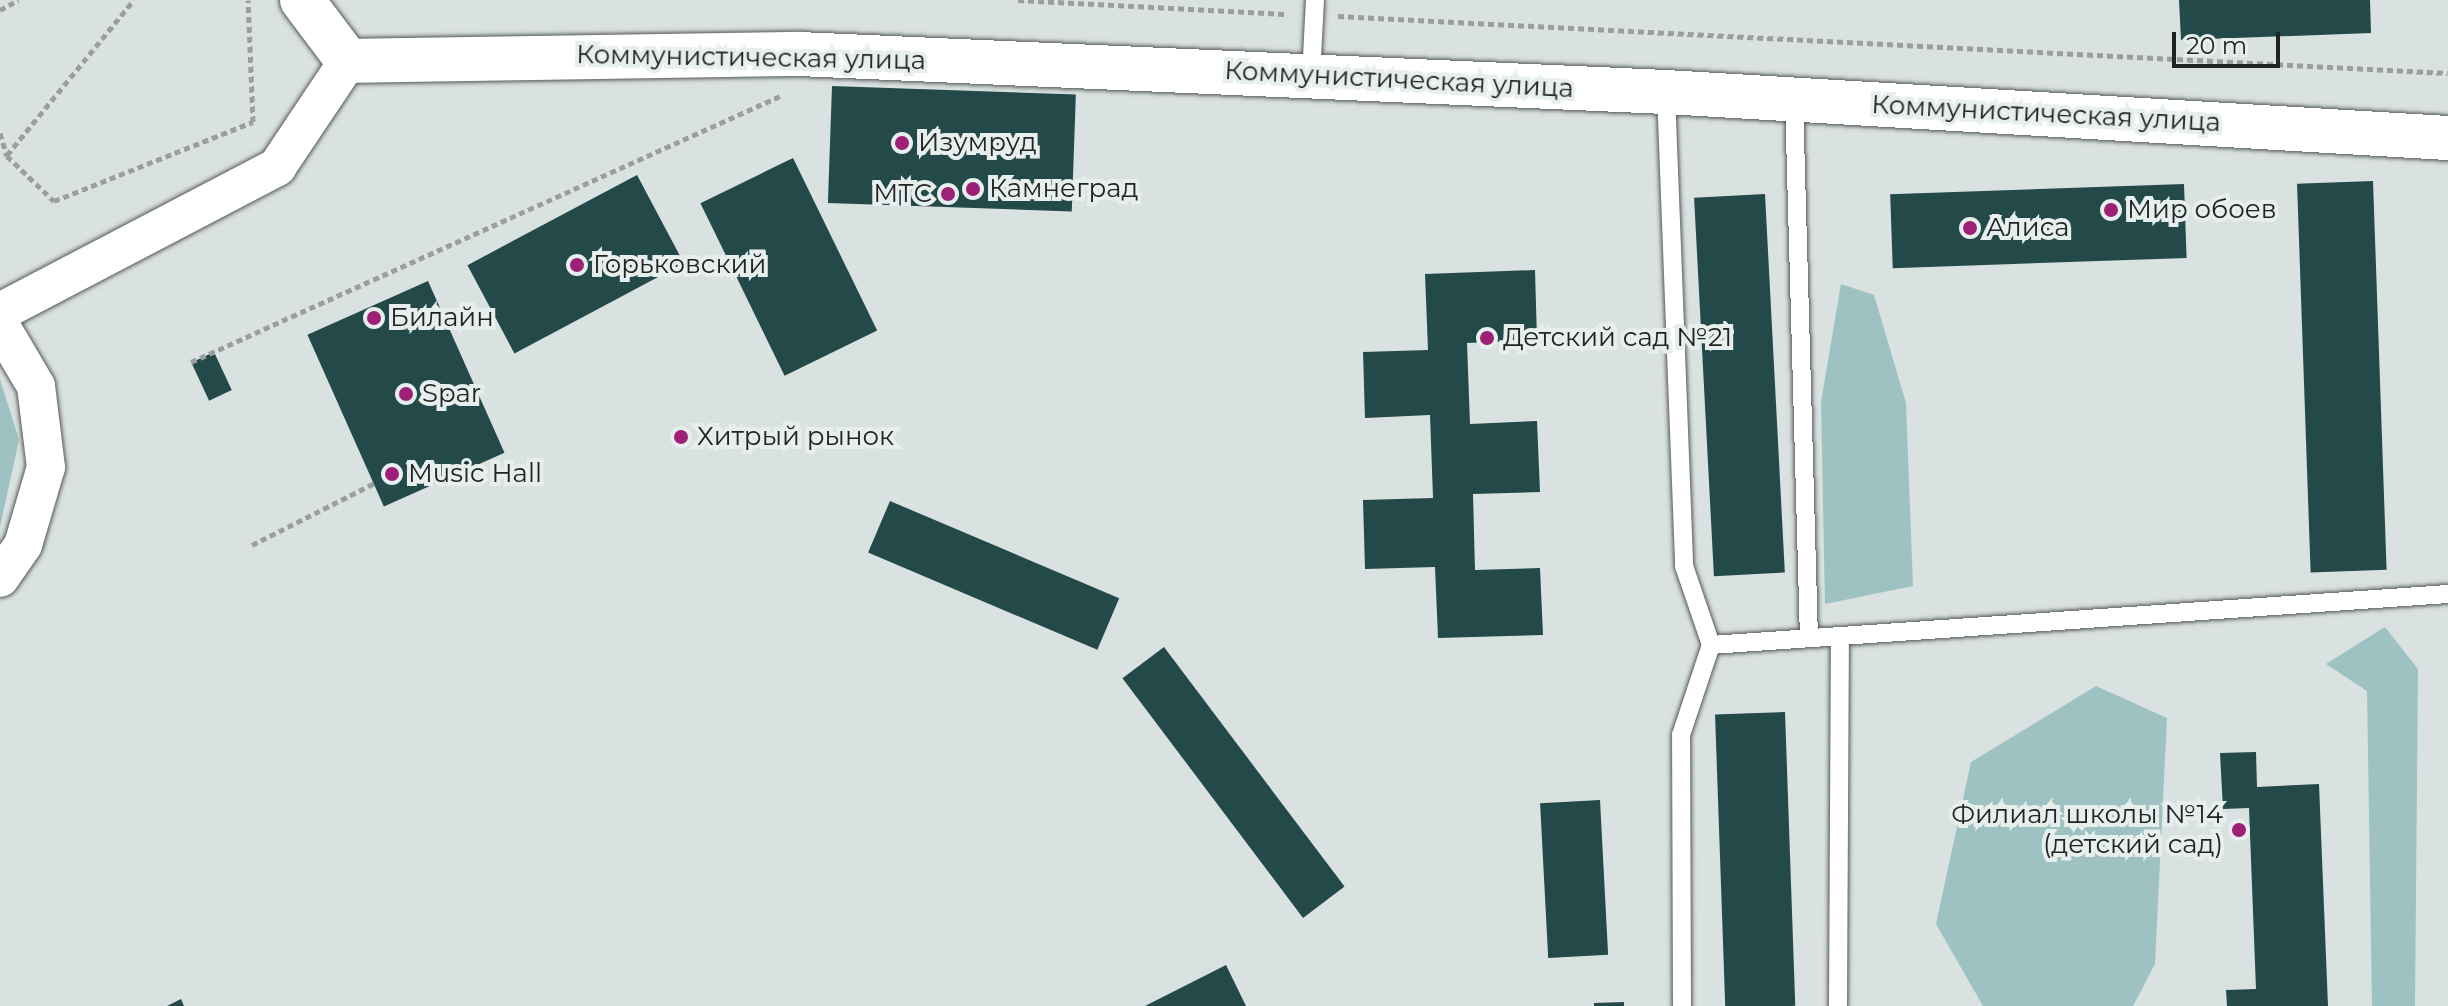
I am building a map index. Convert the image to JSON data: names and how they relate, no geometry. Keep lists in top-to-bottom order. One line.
{"streets":{"street":["Коммунистическая улица"]},"places":["Изумруд","Камнеград","МТС","Мир обоев","Алиса","Горьковский","Билайн","Детский сад №21","Spar","Хитрый рынок","Music Hall","Филиал школы №14 (детский сад)"],"scale_bar":"20 m"}
